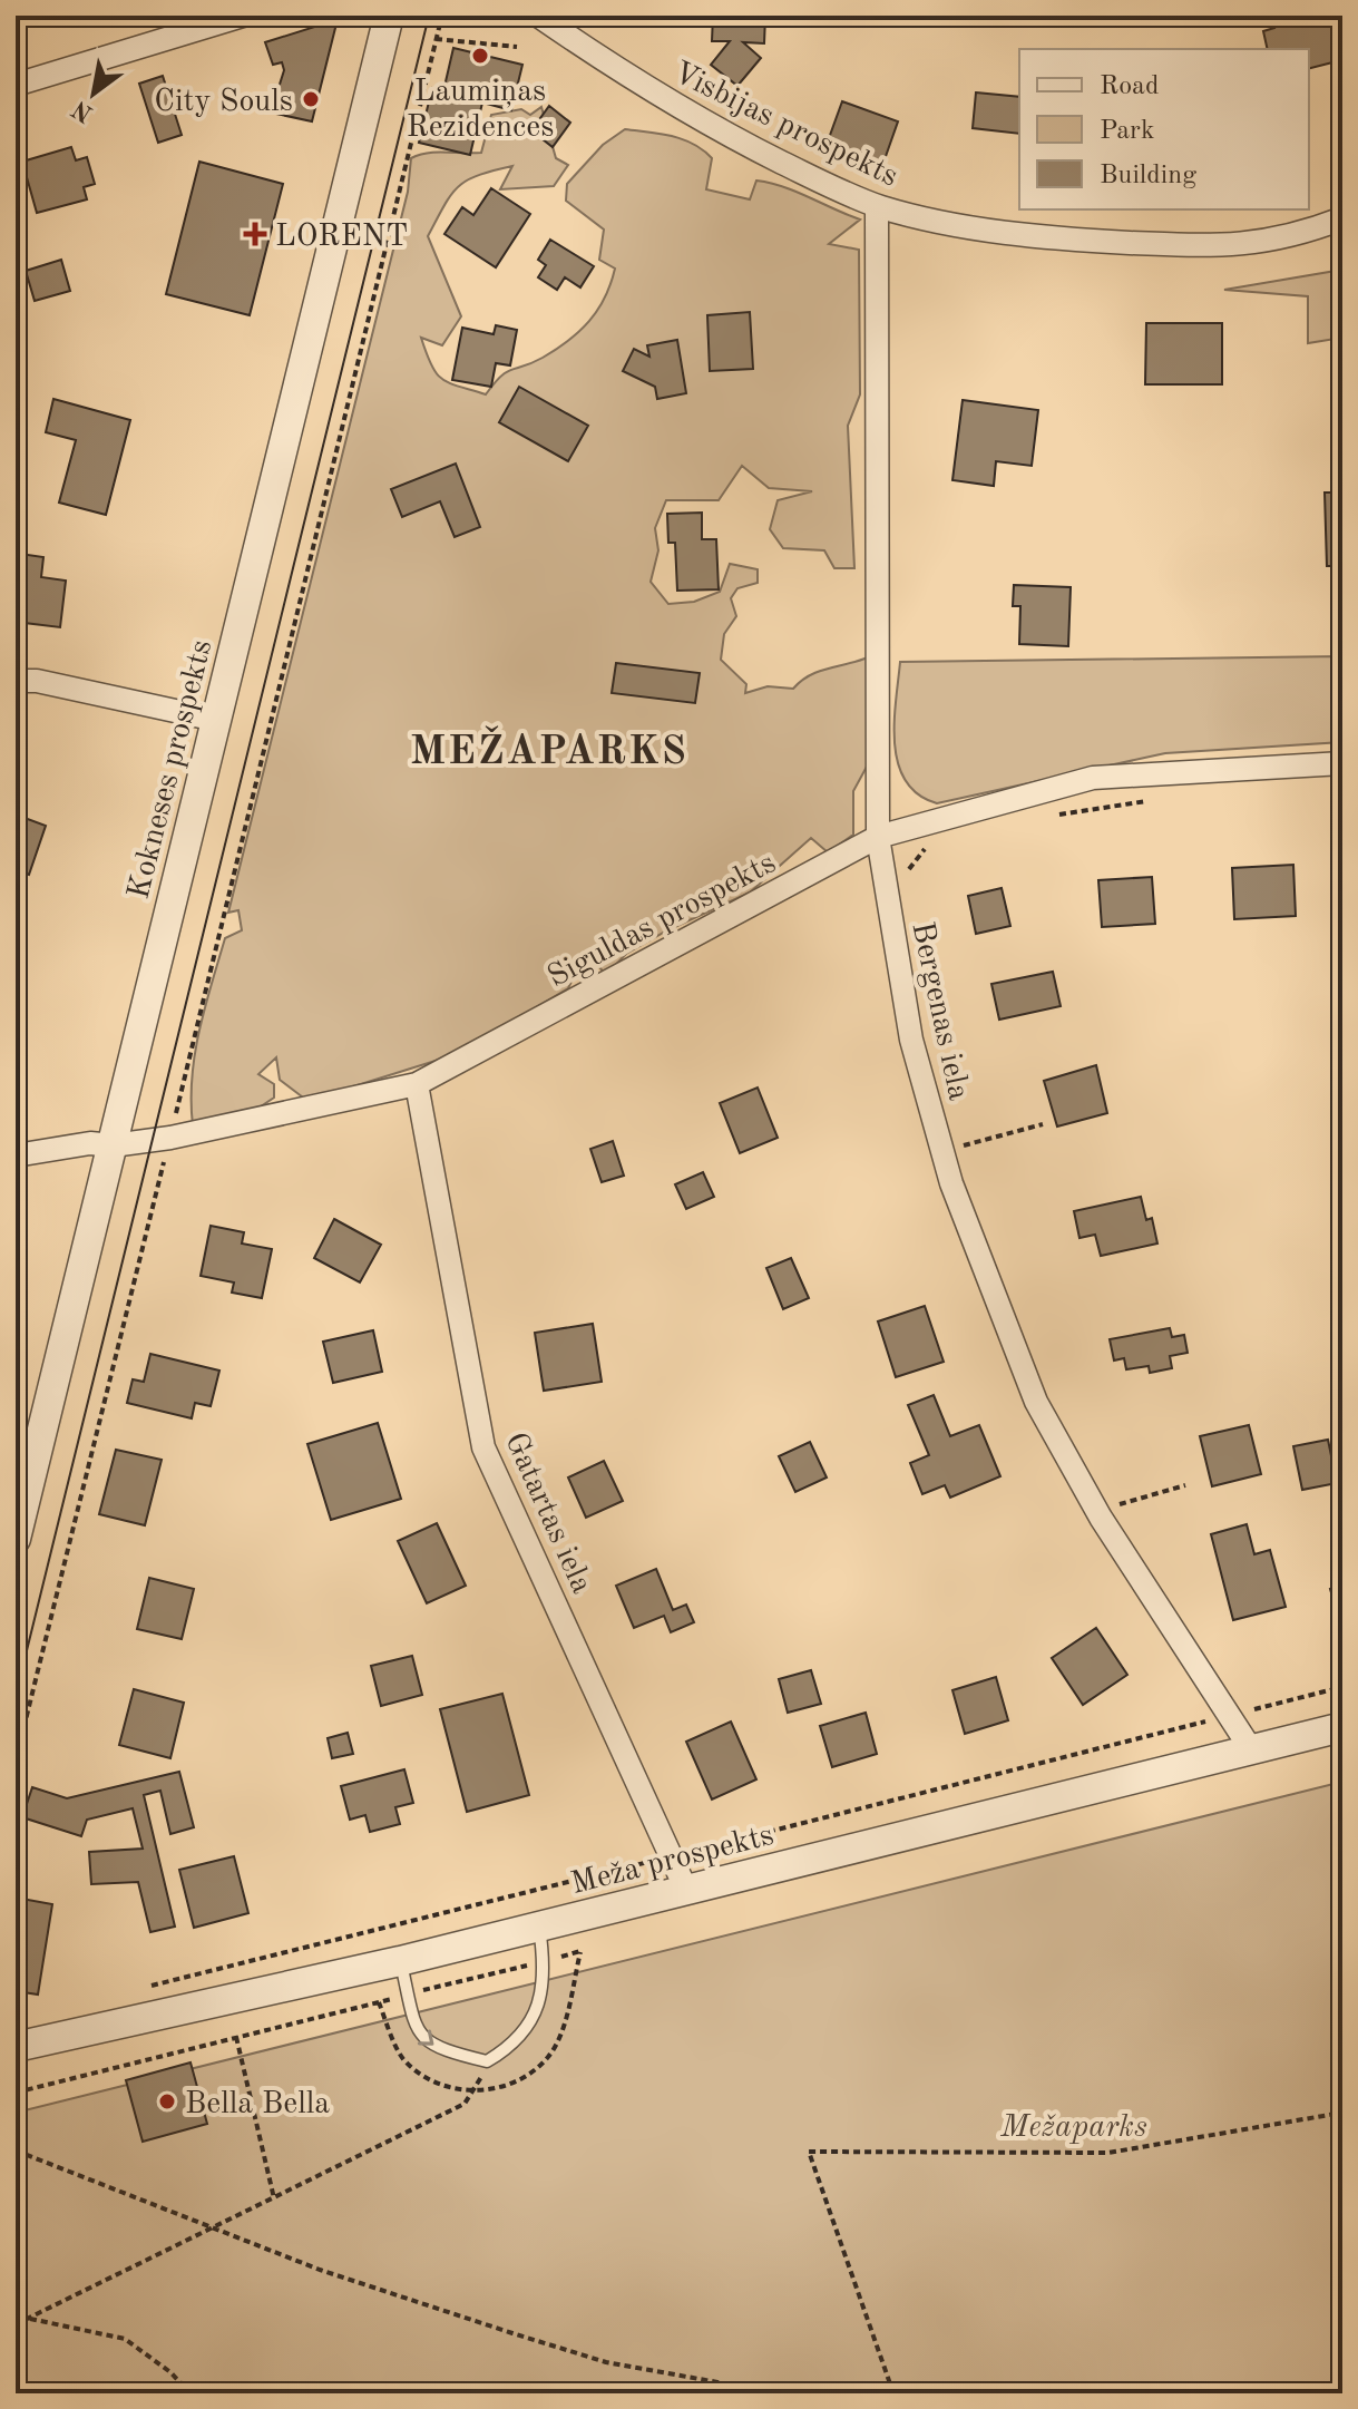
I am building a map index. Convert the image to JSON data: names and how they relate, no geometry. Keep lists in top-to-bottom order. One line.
{"streets":{"street":["Visbijas prospekts","Kokneses prospekts","Siguldas prospekts","Bergenas iela","Gatartas iela","Meža prospekts"]},"crossings":[["Visbijas prospekts","Bergenas iela"],["Kokneses prospekts","Siguldas prospekts"],["Siguldas prospekts","Bergenas iela"],["Siguldas prospekts","Gatartas iela"],["Bergenas iela","Meža prospekts"],["Gatartas iela","Meža prospekts"]],"districts":["MEŽAPARKS"],"parks":["Mežaparks"],"places":{"other":["Laumiņas Rezidences","City Souls","Bella Bella"],"health":["LORENT"]},"legend":["Road","Park","Building"],"north":"bottom left"}
